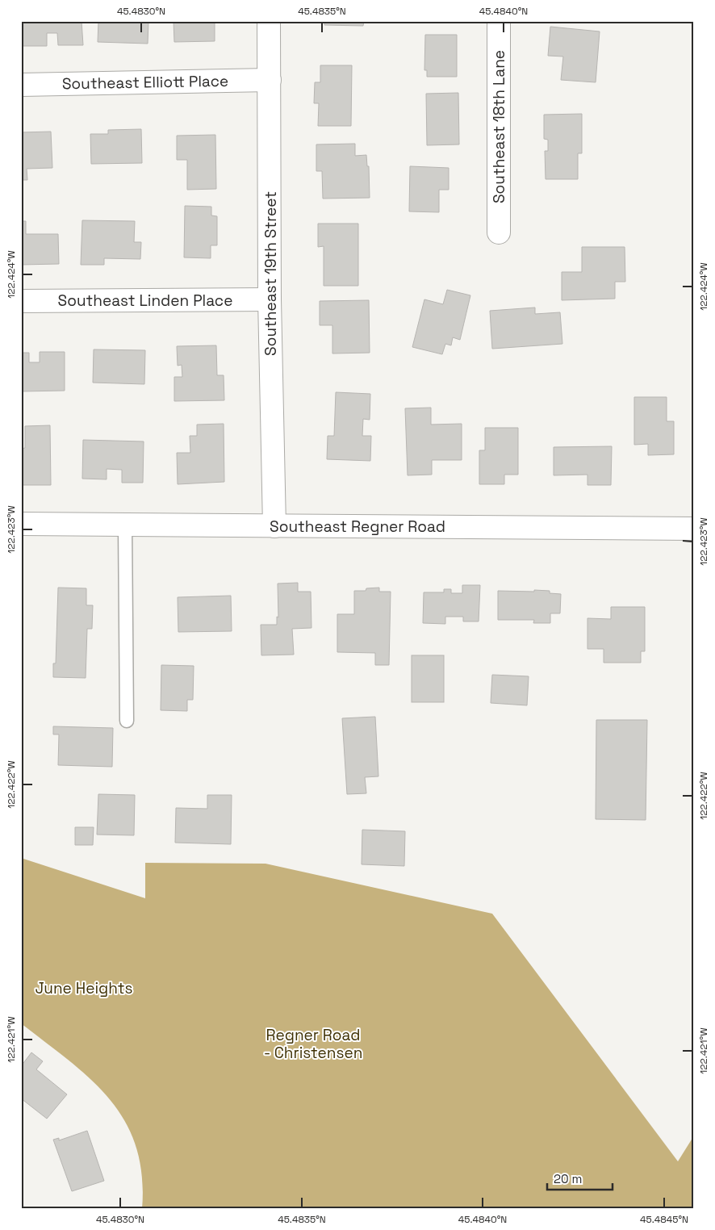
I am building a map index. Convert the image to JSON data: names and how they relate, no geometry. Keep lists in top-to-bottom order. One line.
{"streets":{"street":["Southeast Elliott Place","Southeast 18th Lane","Southeast 19th Street","Southeast Linden Place","Southeast Regner Road"]},"crossings":[["Southeast Elliott Place","Southeast 19th Street"],["Southeast 19th Street","Southeast Linden Place"],["Southeast 19th Street","Southeast Regner Road"]],"parks":["June Heights","Regner Road - Christensen"],"scale_bar":"20 m","coordinates":["45.4830°N","45.4835°N","45.4840°N","122.424°W","122.423°W","122.422°W","122.421°W","45.4845°N"]}
